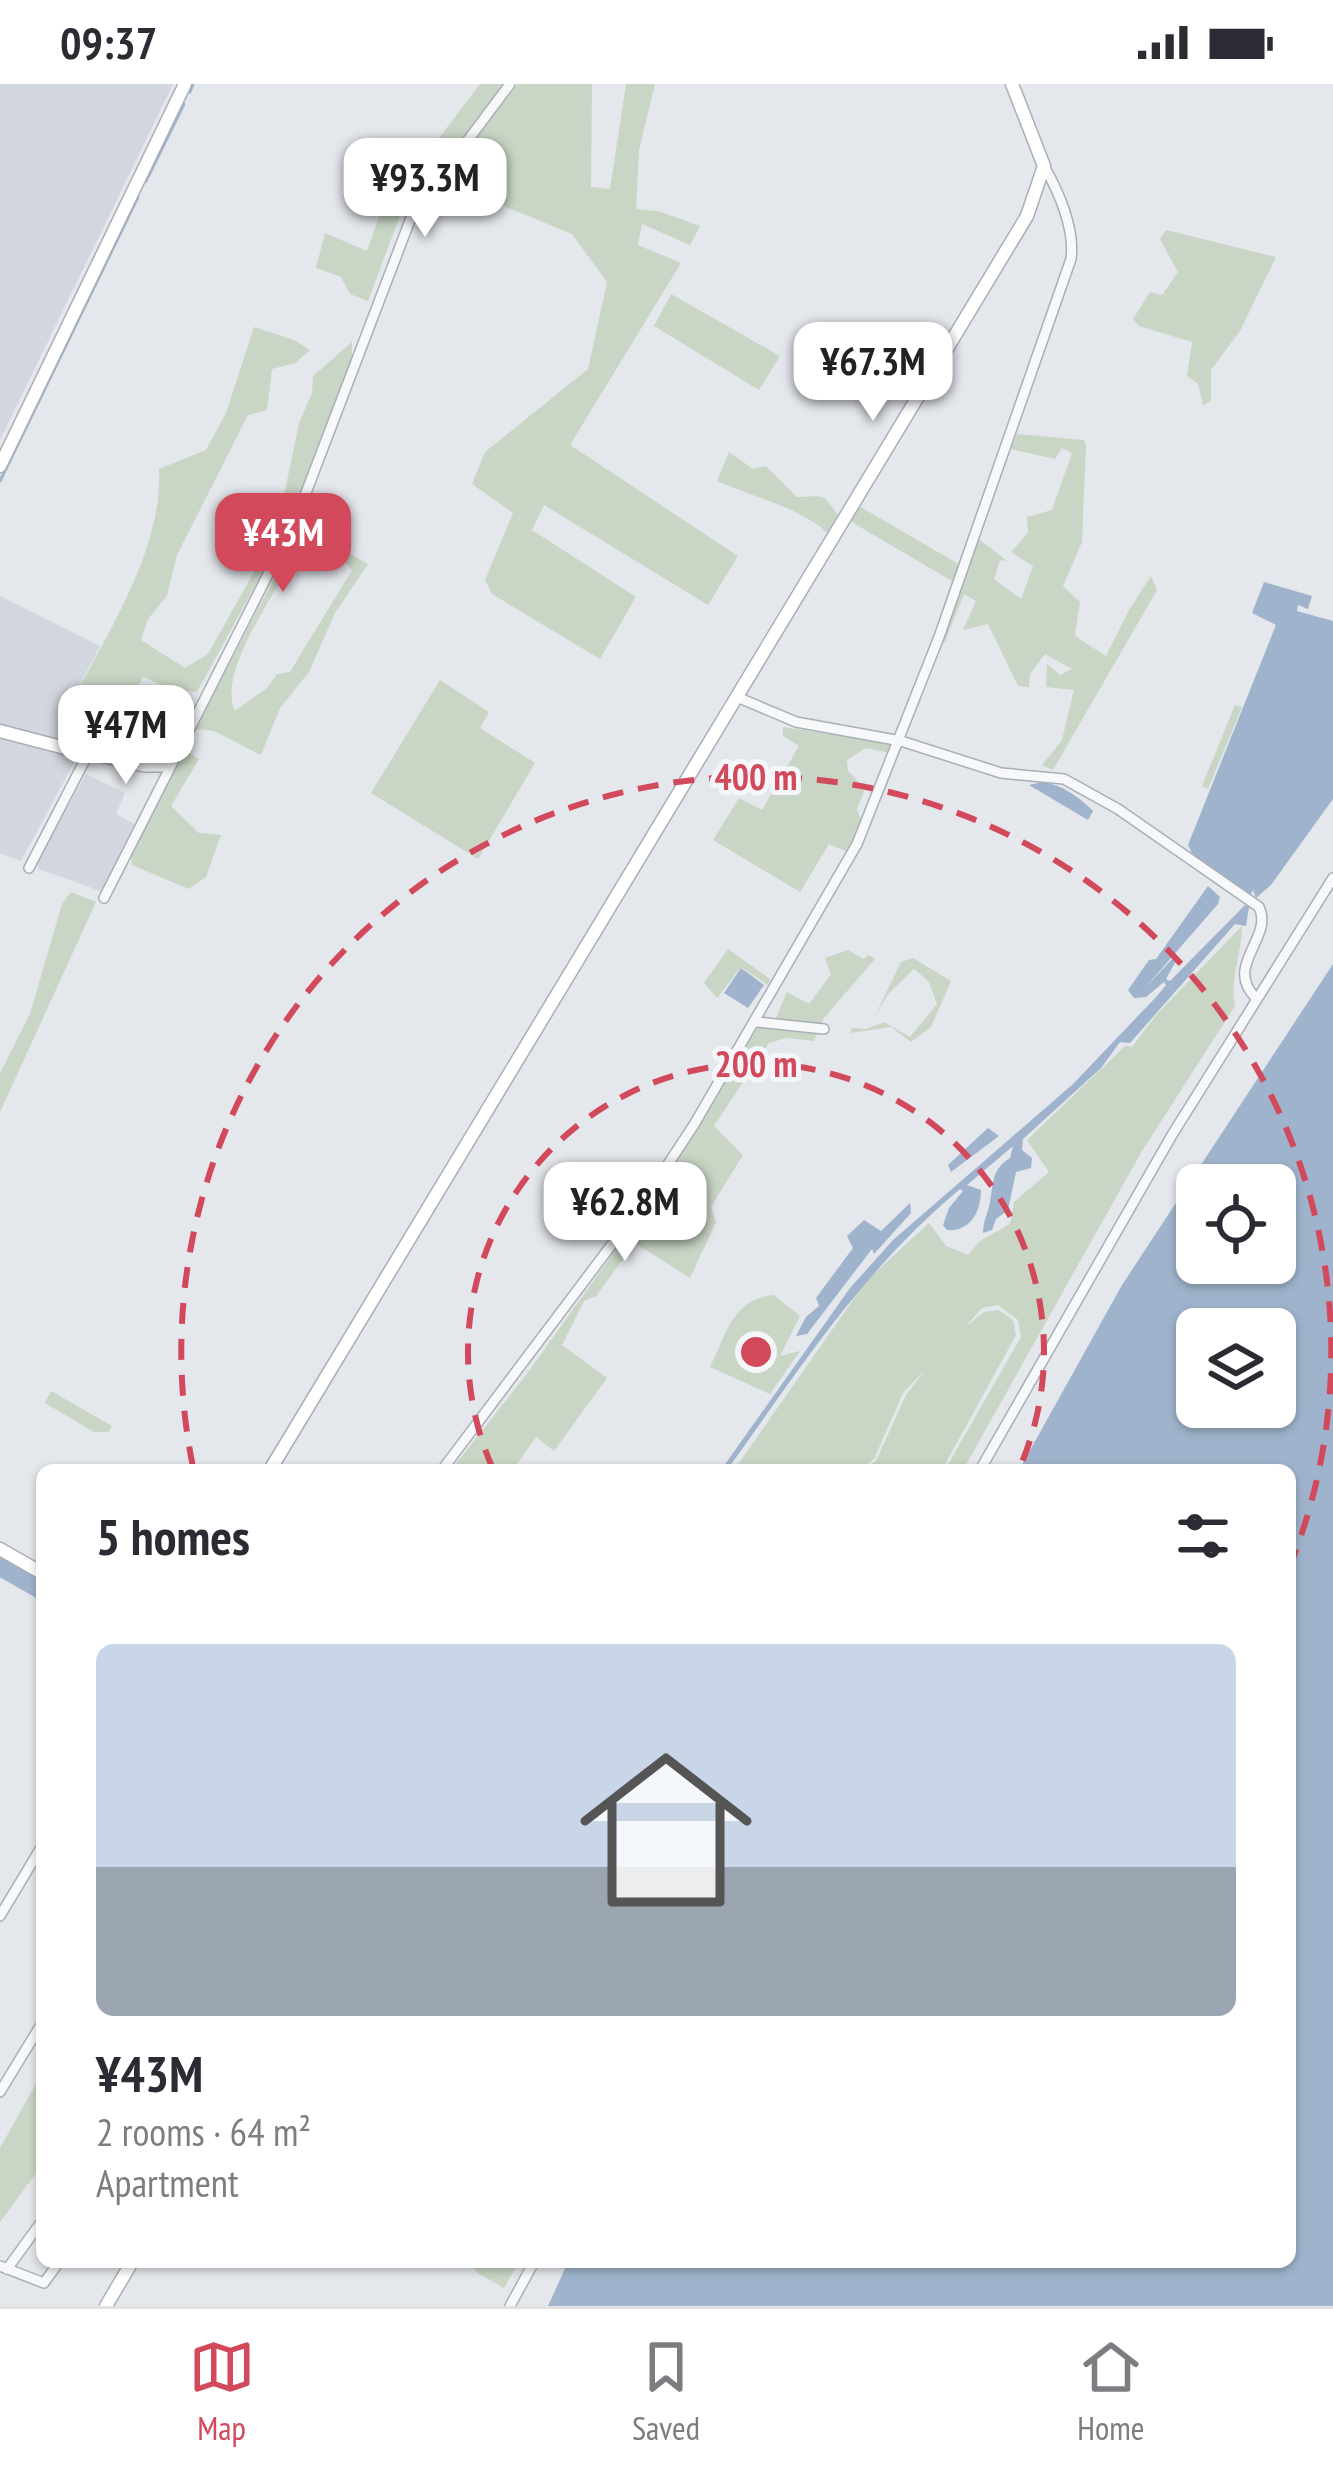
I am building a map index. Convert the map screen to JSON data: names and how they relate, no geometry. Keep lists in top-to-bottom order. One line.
{"page":{"status":"09:37","price":["¥93.3M","¥67.3M","¥43M","¥47M","¥62.8M"],"heading":"5 homes","list":[{"name":"¥43M","note":"2 rooms · 64 m² · Apartment"}],"tabs":["Map","Saved","Home"]},"rings":["400 m","200 m"]}
